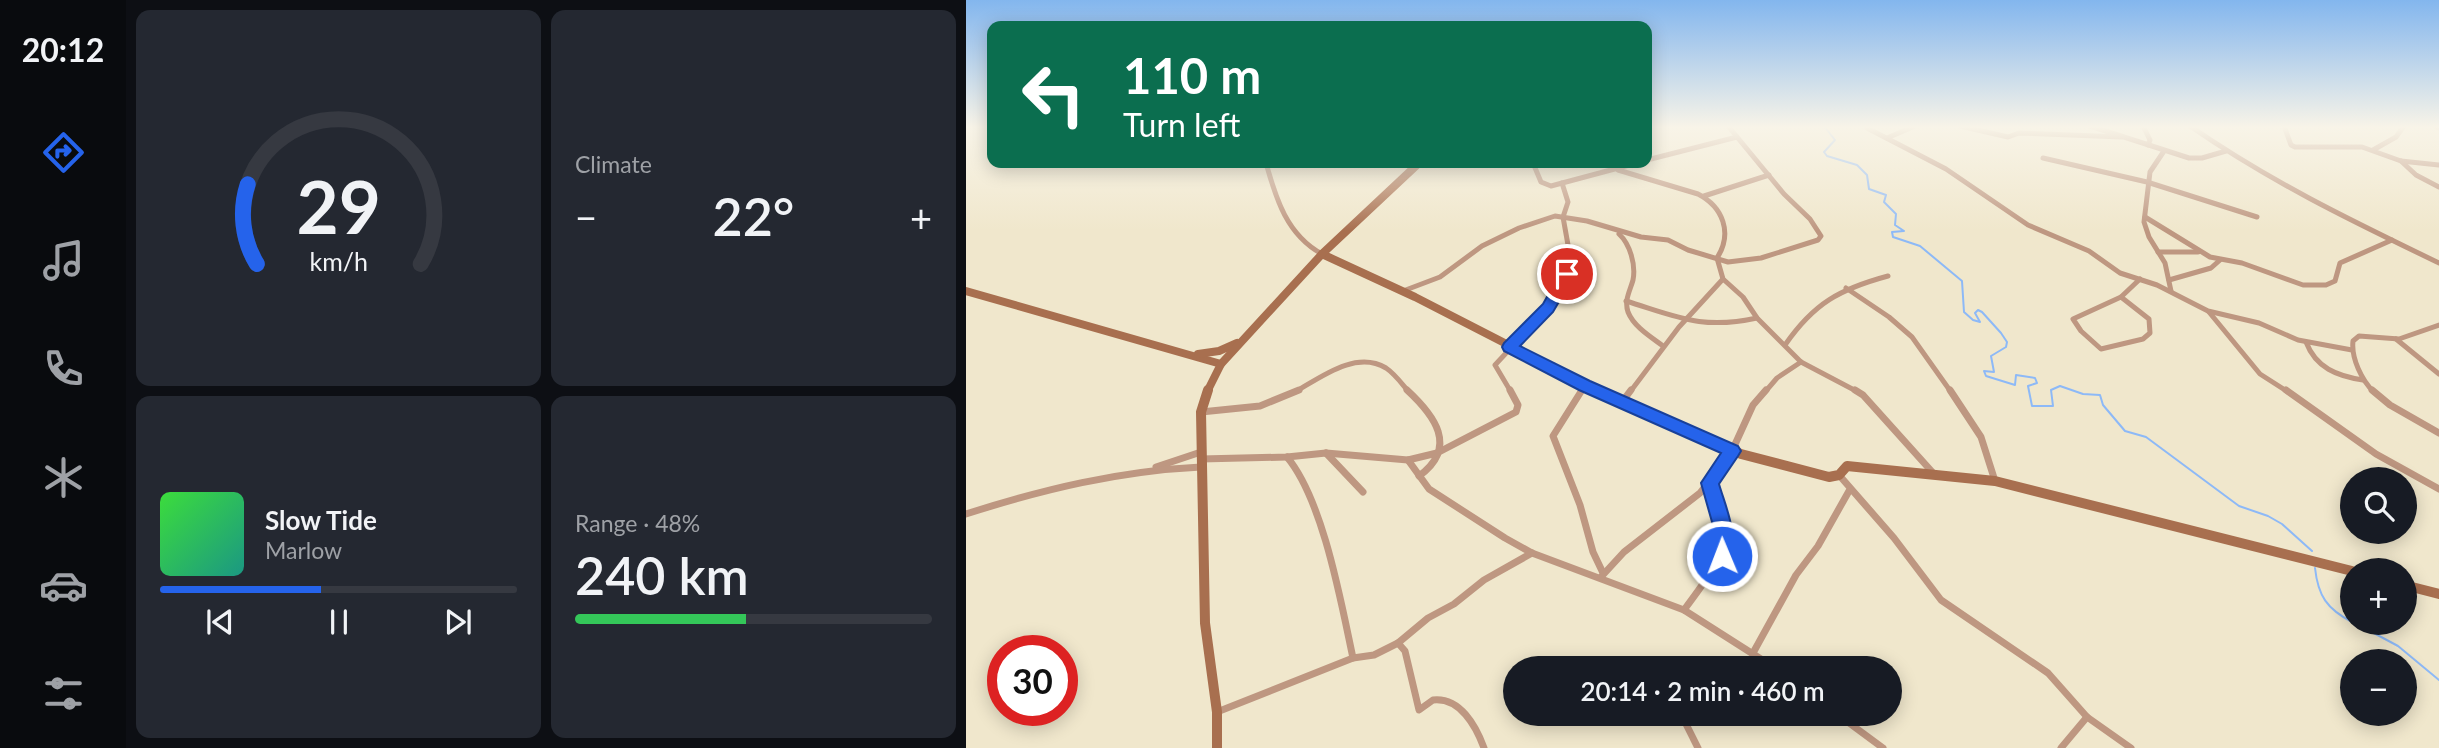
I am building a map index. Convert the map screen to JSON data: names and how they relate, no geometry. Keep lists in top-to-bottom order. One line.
{"page":{"tabs":"20:12","tile":["Climate",["Range · 48%","240 km"]],"turn":["110 m","Turn left"],"heat":["−","22°","+"],"map_buttons":["+","−"],"song":["Slow Tide","Marlow"],"limit":"30","trip":"20:14 · 2 min · 460 m","gauge":["29","km/h"]}}
